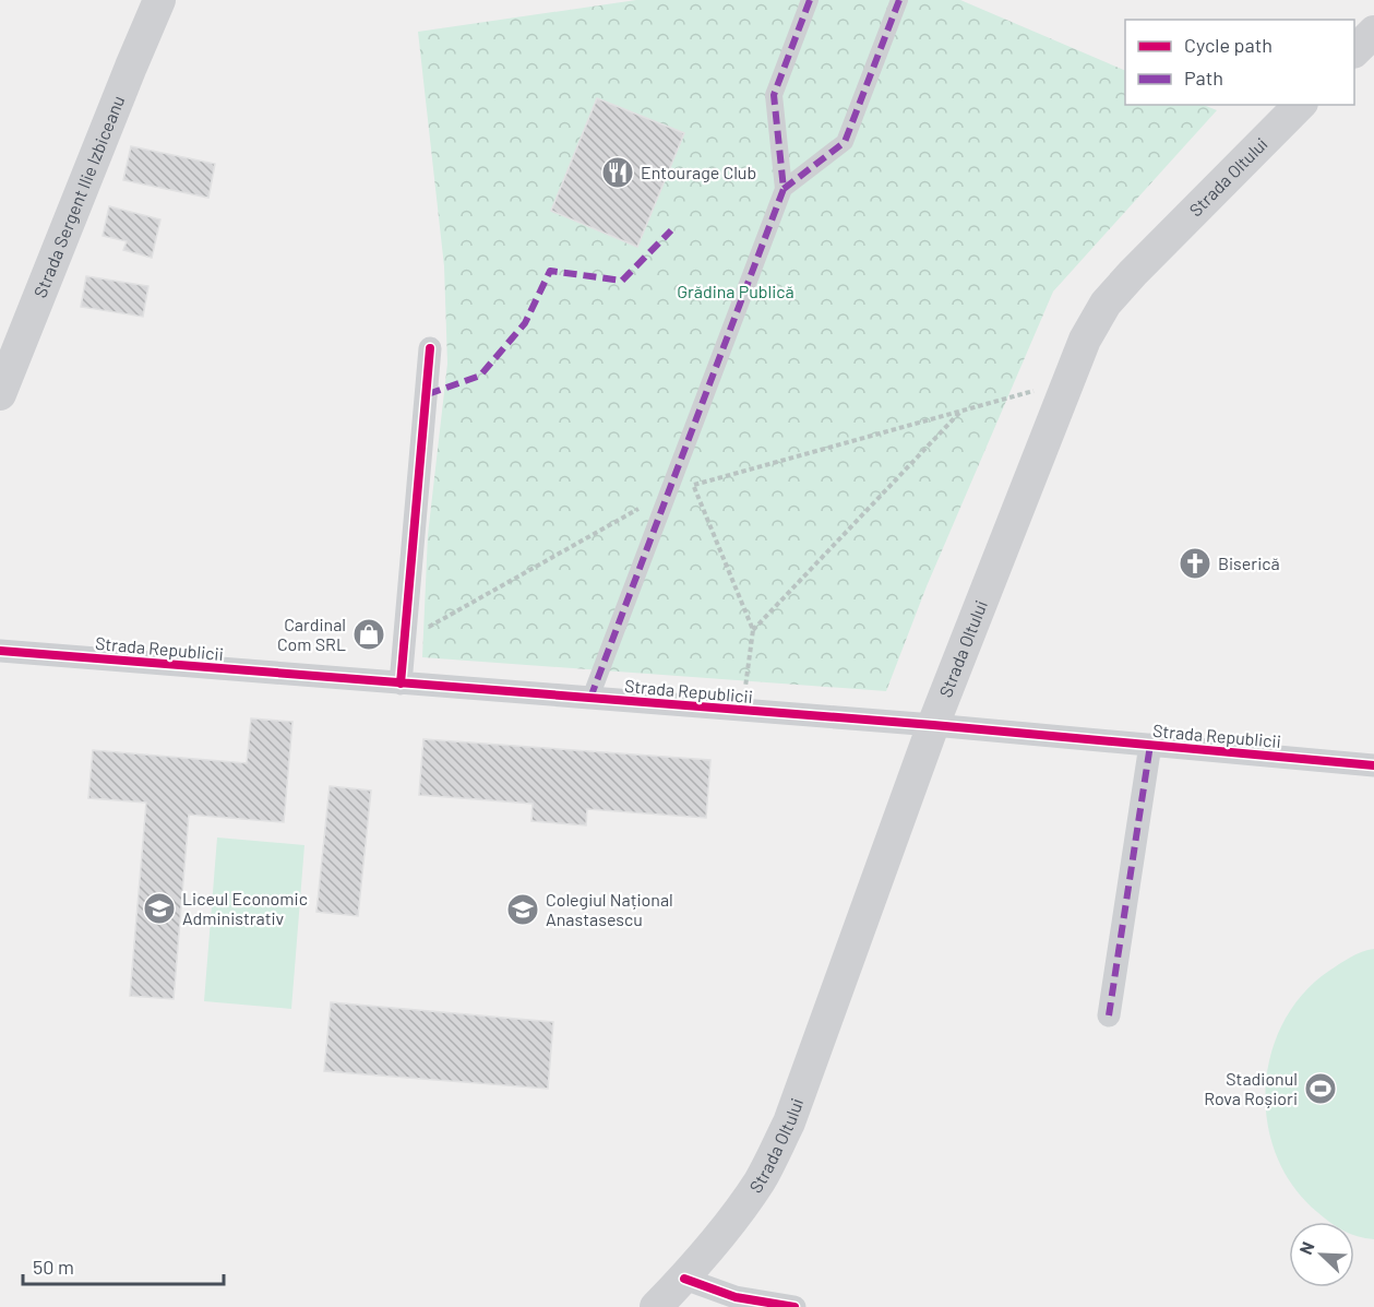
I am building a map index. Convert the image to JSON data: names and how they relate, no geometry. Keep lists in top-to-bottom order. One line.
{"streets":{"main road":["Strada Oltului","Strada Sergent Ilie Izbiceanu"],"street":["Strada Republicii"]},"crossings":[["Strada Oltului","Strada Republicii"]],"parks":["Grădina Publică"],"places":{"restaurant":["Entourage Club"],"church":["Biserică"],"shop":["Cardinal Com SRL"],"school or university":["Liceul Economic Administrativ","Colegiul Național Anastasescu"],"sports":["Stadionul Rova Roșiori"]},"legend":["Cycle path","Path"],"scale_bar":"50 m","north":"top left"}
